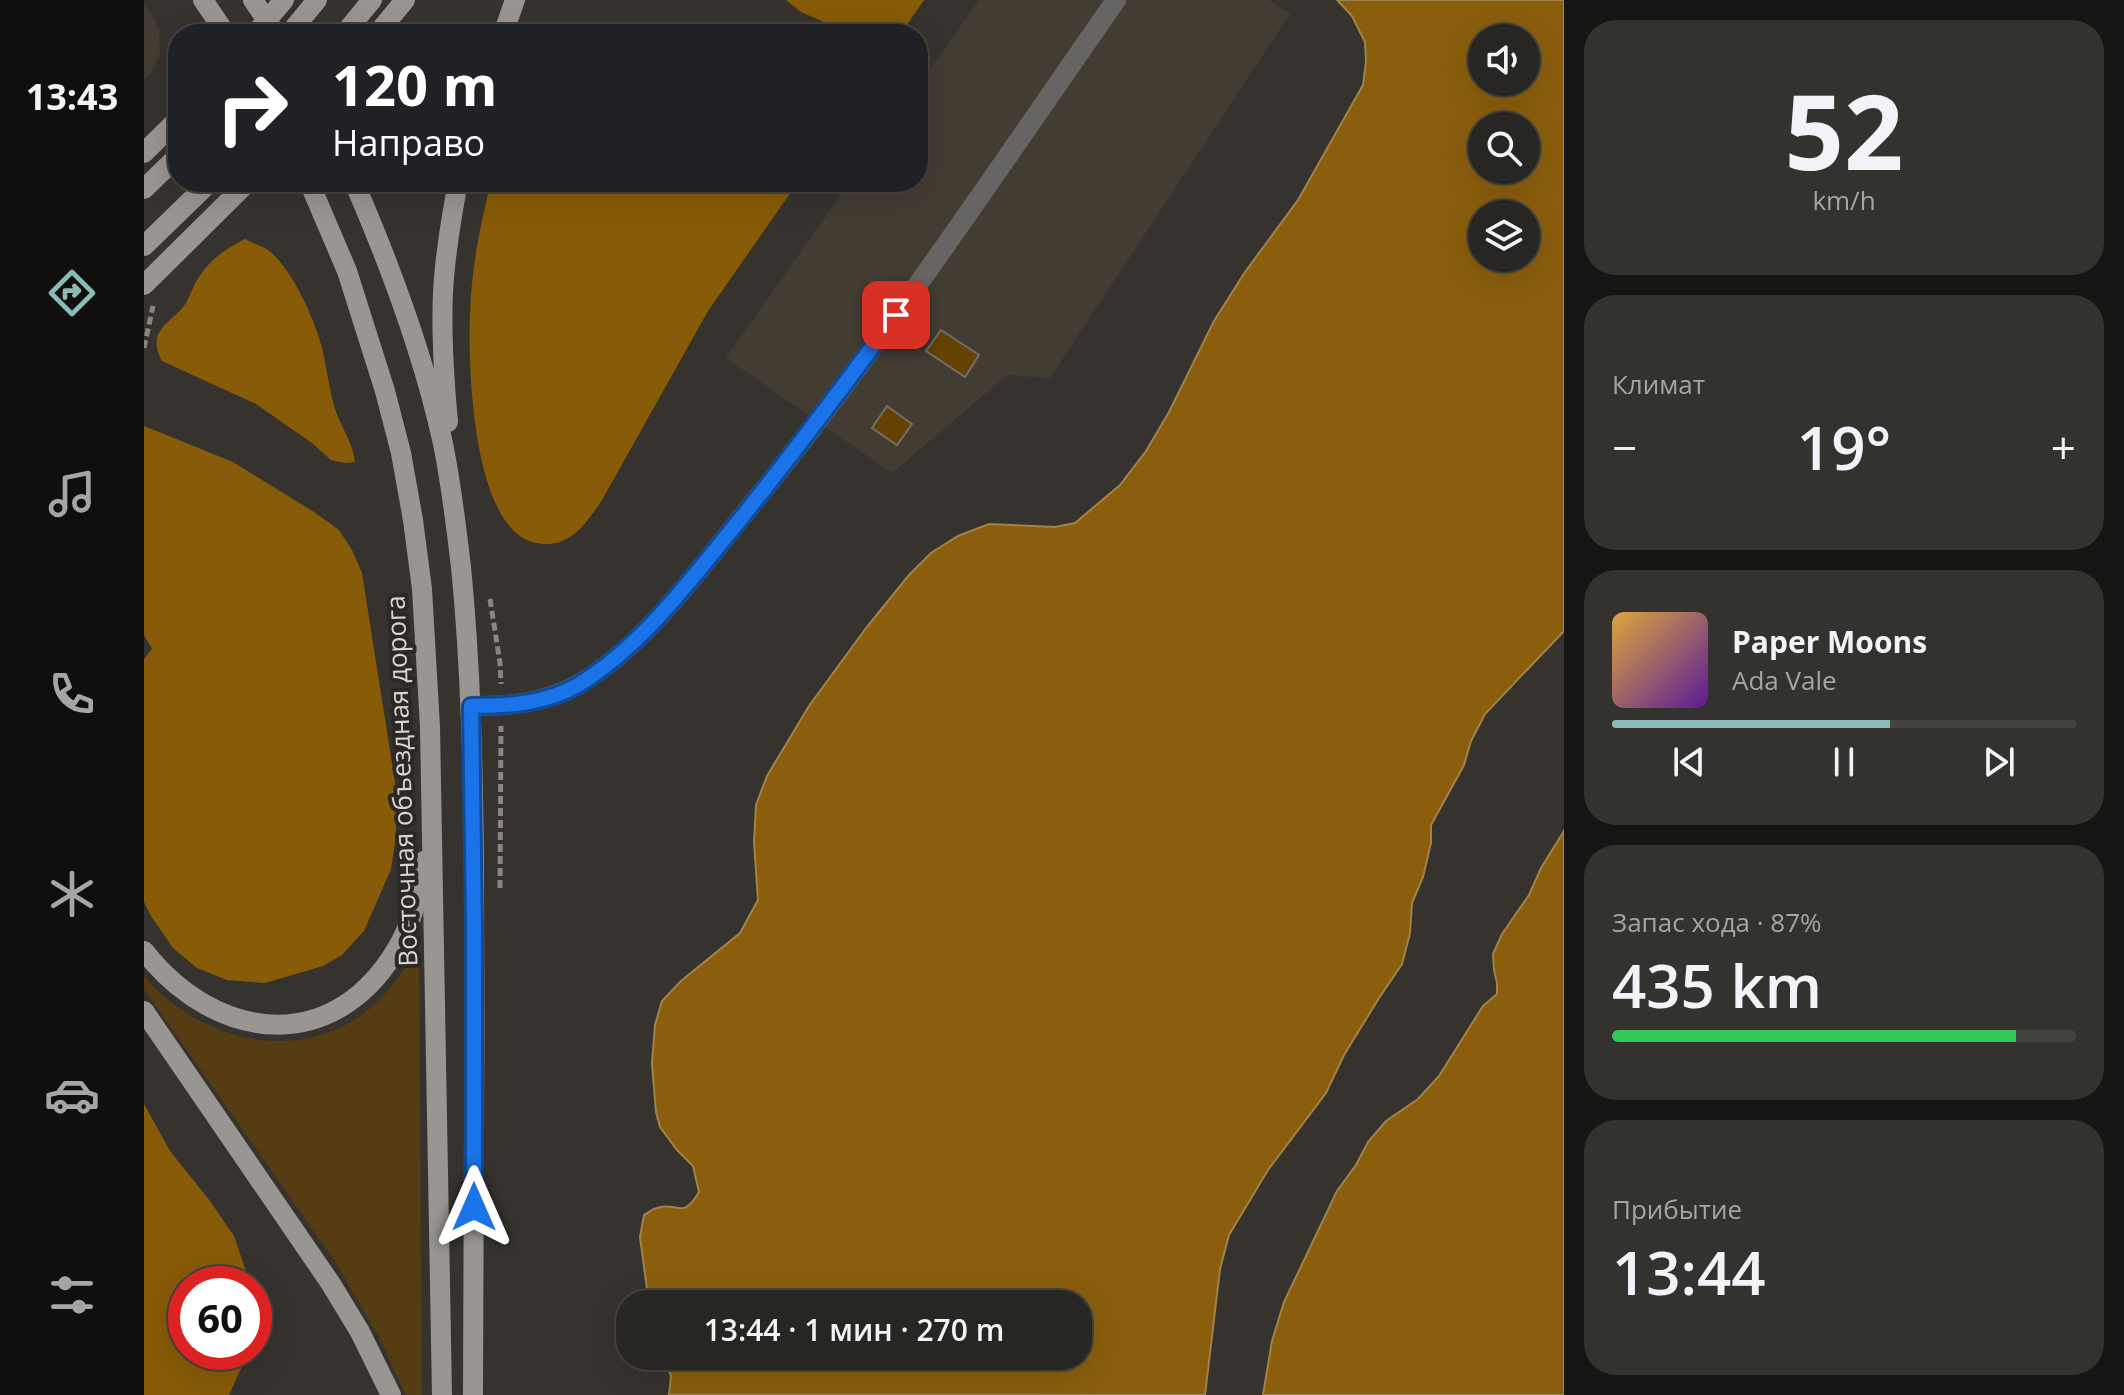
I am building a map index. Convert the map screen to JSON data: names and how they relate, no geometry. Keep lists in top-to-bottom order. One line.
{"streets":{"main road":["Восточная объездная дорога"]},"page":{"tabs":"13:43","tile":[["52","km/h"],"Климат",["Запас хода · 87%","435 km"],["Прибытие","13:44"]],"turn":["120 m","Направо"],"heat":["−","19°","+"],"song":["Paper Moons","Ada Vale"],"limit":"60","trip":"13:44 · 1 мин · 270 m"}}
